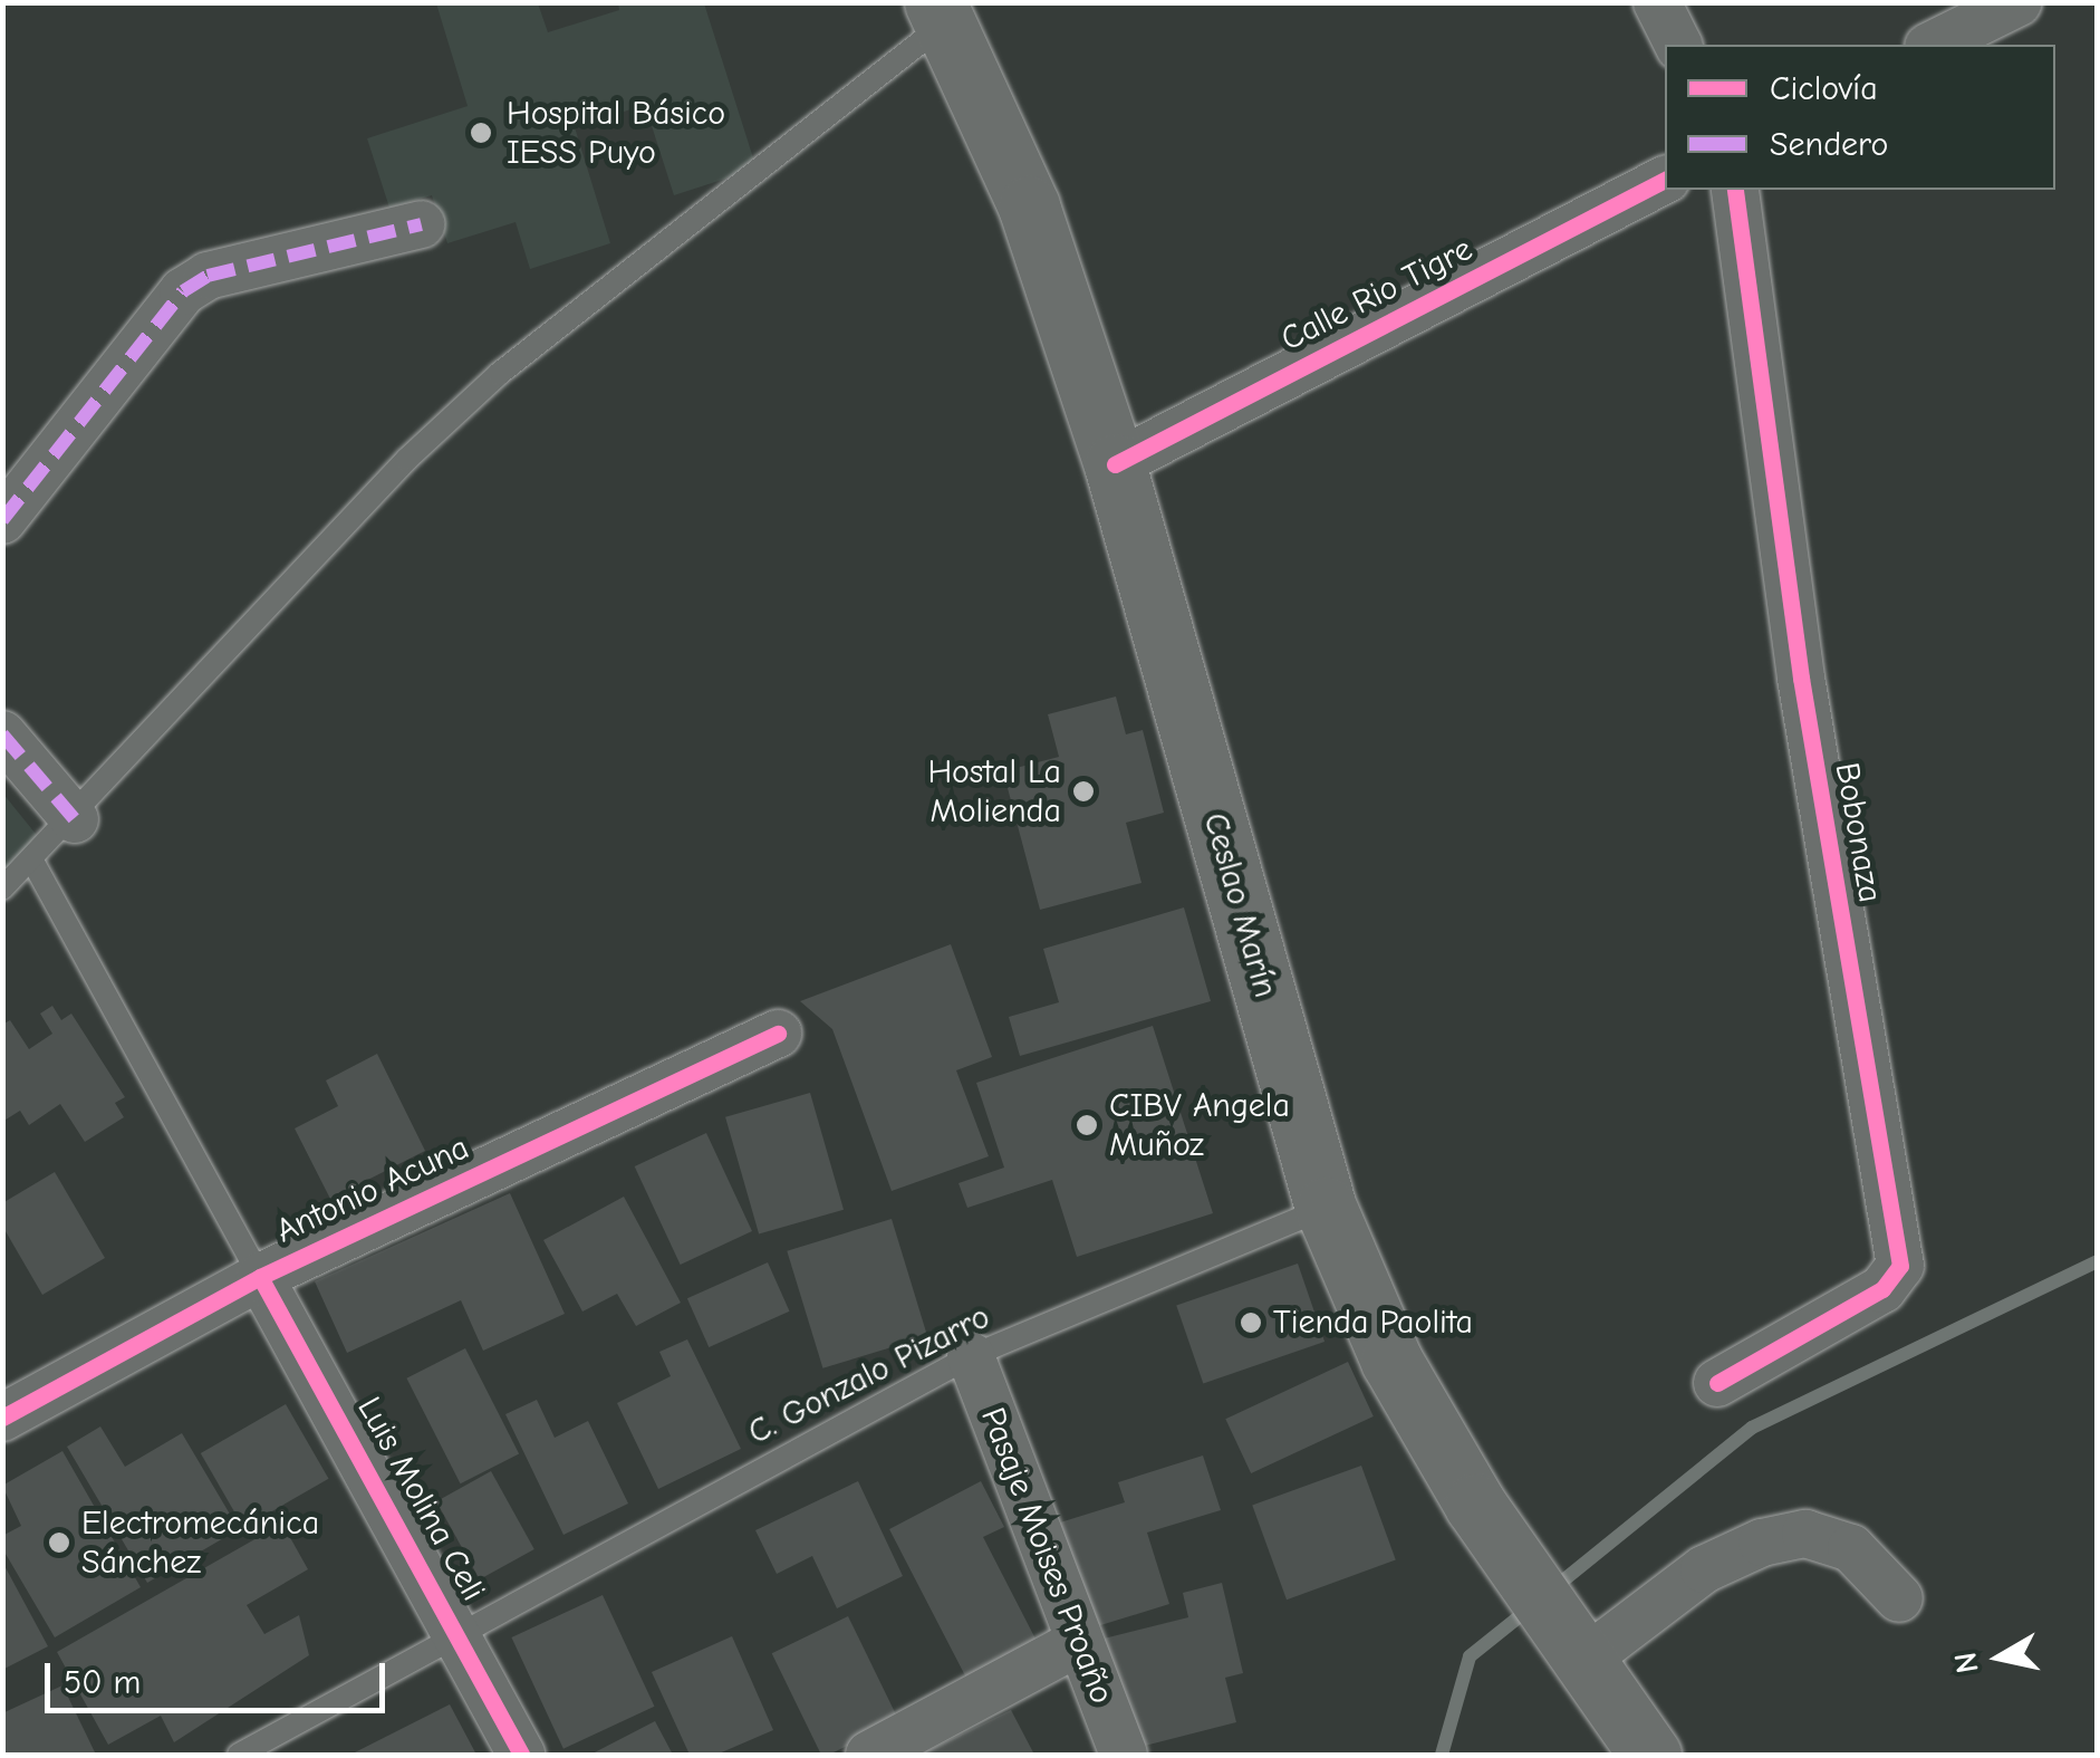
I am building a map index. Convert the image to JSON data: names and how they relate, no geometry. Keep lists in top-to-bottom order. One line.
{"streets":{"main road":["Ceslao Marín"],"street":["Calle Rio Tigre","Bobonaza","Antonio Acuna","Luis Molina Celi","Pasaje Moises Proaño"],"lane":["C. Gonzalo Pizarro"]},"crossings":[["Calle Rio Tigre","Ceslao Marín"],["Ceslao Marín","C. Gonzalo Pizarro"],["Antonio Acuna","Luis Molina Celi"],["C. Gonzalo Pizarro","Luis Molina Celi"],["C. Gonzalo Pizarro","Pasaje Moises Proaño"]],"places":["Hospital Básico IESS Puyo","Hostal La Molienda","CIBV Angela Muñoz","Tienda Paolita","Electromecánica Sánchez"],"legend":["Ciclovía","Sendero"],"scale_bar":"50 m","north":"left"}
